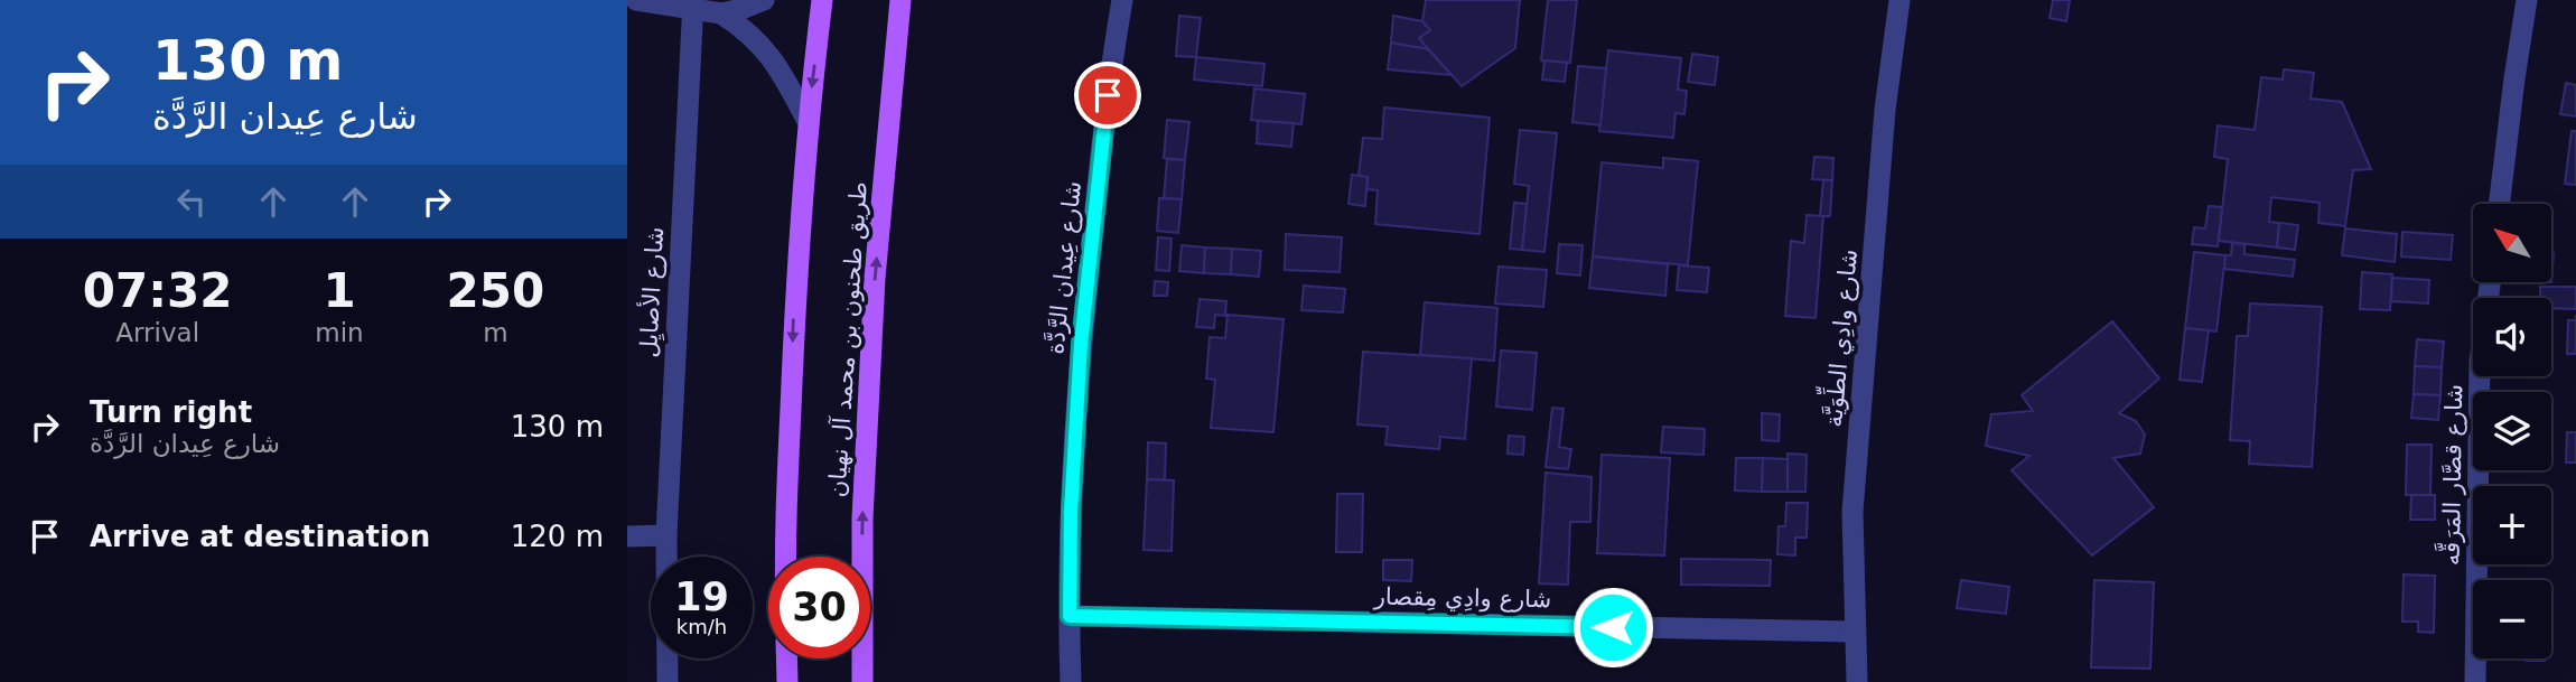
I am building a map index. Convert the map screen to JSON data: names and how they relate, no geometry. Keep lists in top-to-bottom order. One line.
{"streets":{"main road":["طريق طحنون بن محمد آل نهيان"],"street":["شارع عِيدان الرَّدَّة","شارع الأصايِل","شارع وادِي الطِّوَيَّة","شارع قصَّار المَرَقَّه","شارع وادِي مِقصار"]},"crossings":[["شارع عِيدان الرَّدَّة","شارع وادِي مِقصار"],["شارع وادِي الطِّوَيَّة","شارع وادِي مِقصار"]],"north":"top left","page":{"turn":["130 m","شارع عِيدان الرَّدَّة"],"map_buttons":["+","−"],"eta":["07:32","Arrival","1","min","250","m"],"list":[{"name":"Turn right","note":"شارع عِيدان الرَّدَّة","value":"130 m"},{"name":"Arrive at destination","value":"120 m"}],"speed":"19 km/h","limit":"30"}}
